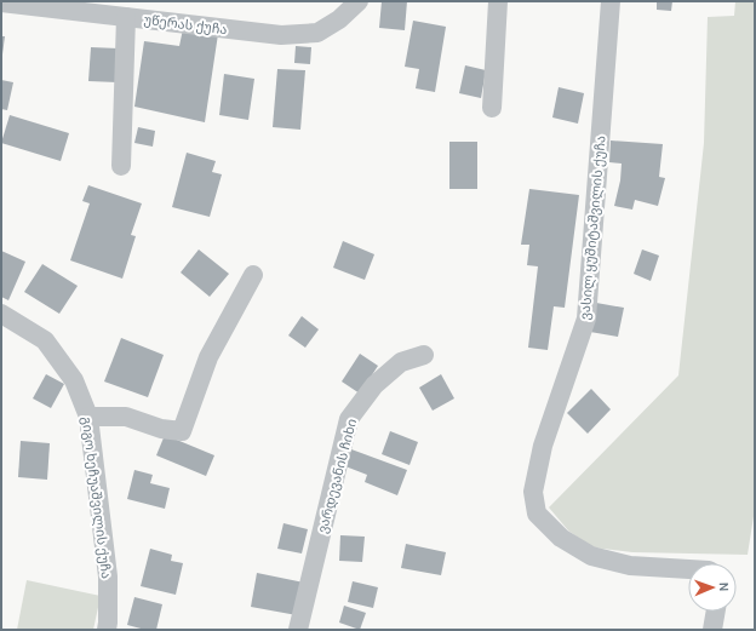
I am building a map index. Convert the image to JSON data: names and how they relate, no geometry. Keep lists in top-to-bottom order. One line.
{"streets":{"street":["უწერას ქუჩა","ვასილ ყუშიტაშვილის ქუჩა","ვარდევანის ჩიხი","გიგო ხეჩუაშვილის ქუჩა"]},"north":"right"}
